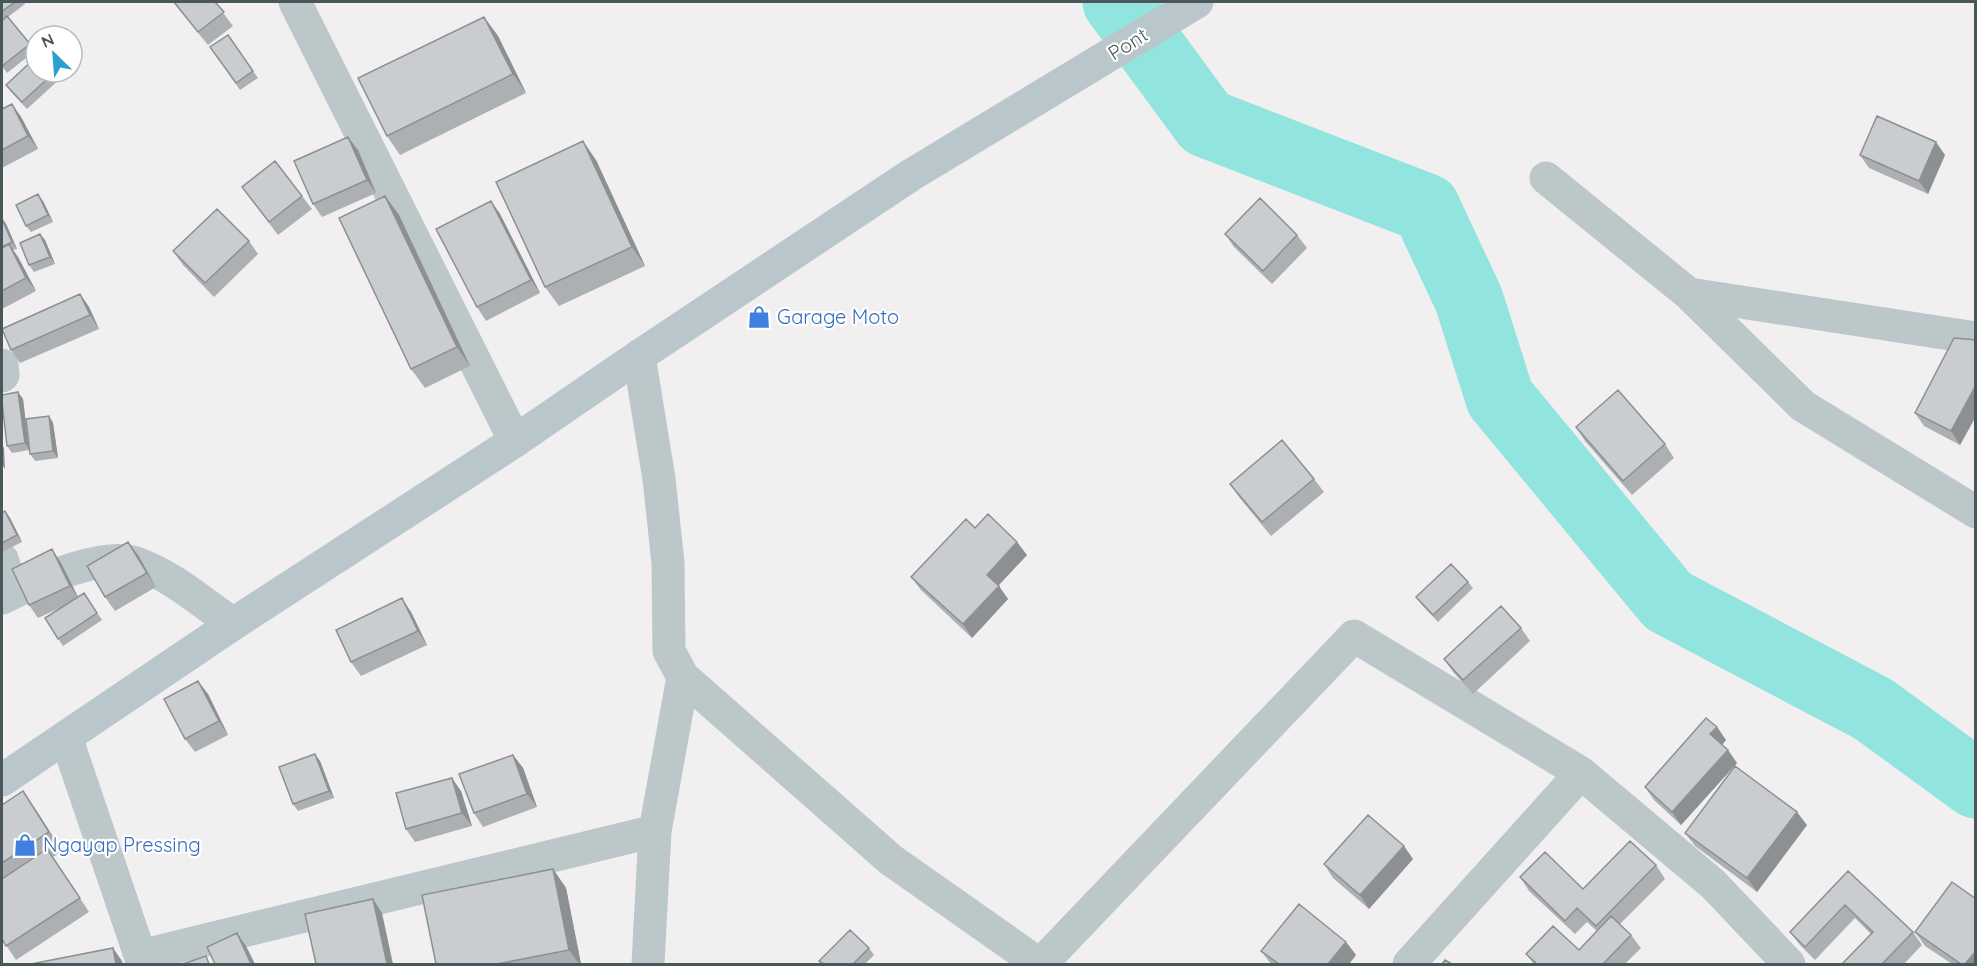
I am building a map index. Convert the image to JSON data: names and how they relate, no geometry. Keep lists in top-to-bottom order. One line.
{"streets":{"main road":["Pont"]},"places":{"shop":["Garage Moto","Ngayap Pressing"]},"north":"top left"}
